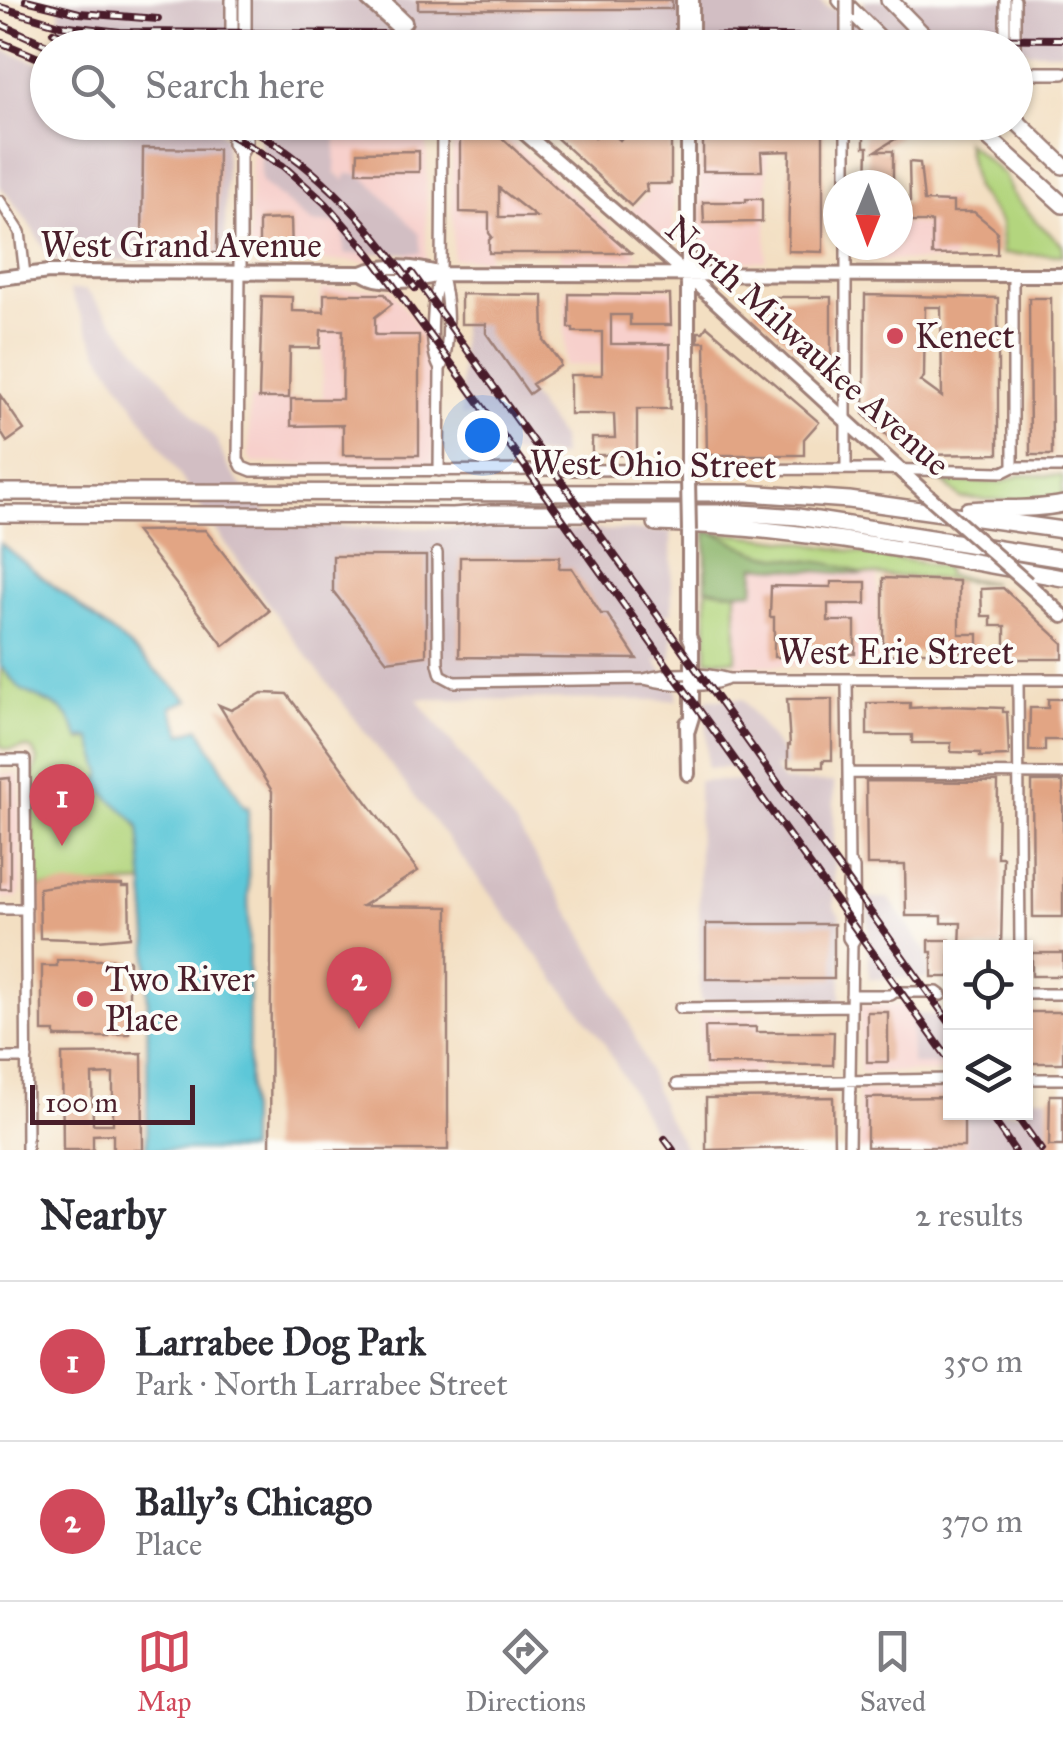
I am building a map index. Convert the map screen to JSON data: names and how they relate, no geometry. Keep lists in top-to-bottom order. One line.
{"streets":{"highway":["West Ohio Street"],"main road":["West Grand Avenue","North Milwaukee Avenue"],"street":["West Erie Street"]},"crossings":[["West Grand Avenue","North Milwaukee Avenue"],["West Grand Avenue","West Ohio Street"],["North Milwaukee Avenue","West Ohio Street"]],"places":["Kenect","Two River Place"],"scale_bar":"100 m","north":"bottom","page":{"search":"Search here","pins":["1","2"],"scale":"100 m","heading":["Nearby","2 results"],"list":[{"mark":"1","name":"Larrabee Dog Park","note":"Park · North Larrabee Street","value":"350 m"},{"mark":"2","name":"Bally's Chicago","note":"Place","value":"370 m"}],"nav":["Map","Directions","Saved"]}}
